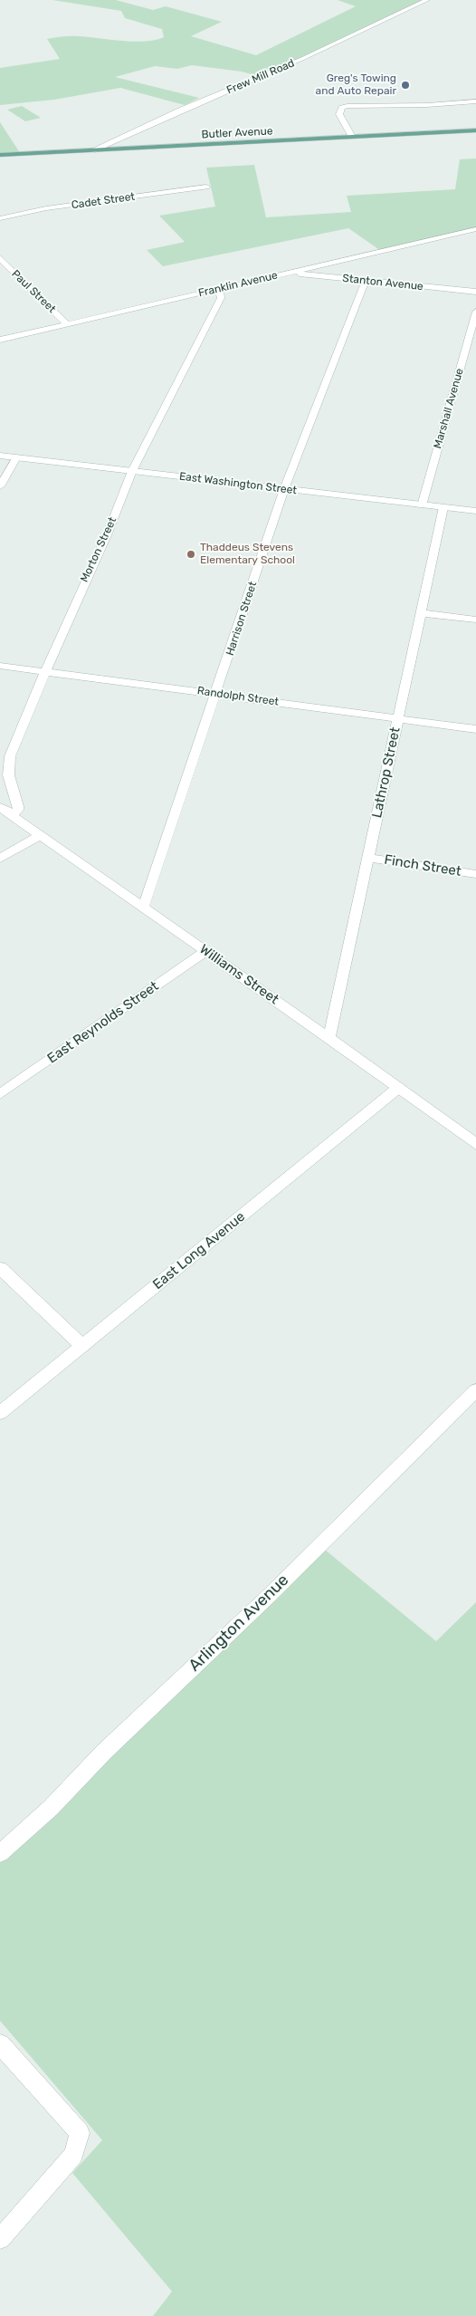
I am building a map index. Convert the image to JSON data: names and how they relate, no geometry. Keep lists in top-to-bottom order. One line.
{"streets":{"main road":["Butler Avenue"],"street":["Frew Mill Road","Cadet Street","Stanton Avenue","Franklin Avenue","Paul Street","Marshall Avenue","East Washington Street","Morton Street","Harrison Street","Randolph Street","Lathrop Street","Finch Street","Williams Street","East Reynolds Street","East Long Avenue","Arlington Avenue"]},"crossings":[["Frew Mill Road","Butler Avenue"],["Stanton Avenue","Franklin Avenue"],["Stanton Avenue","Harrison Street"],["Franklin Avenue","Paul Street"],["Franklin Avenue","Morton Street"],["Marshall Avenue","East Washington Street"],["East Washington Street","Morton Street"],["East Washington Street","Harrison Street"],["East Washington Street","Lathrop Street"],["Morton Street","Randolph Street"],["Morton Street","Williams Street"],["Harrison Street","Randolph Street"],["Harrison Street","Williams Street"],["Randolph Street","Lathrop Street"],["Lathrop Street","Finch Street"],["Lathrop Street","Williams Street"],["Williams Street","East Reynolds Street"],["Williams Street","East Long Avenue"]],"places":["Greg's Towing and Auto Repair","Thaddeus Stevens Elementary School"]}
